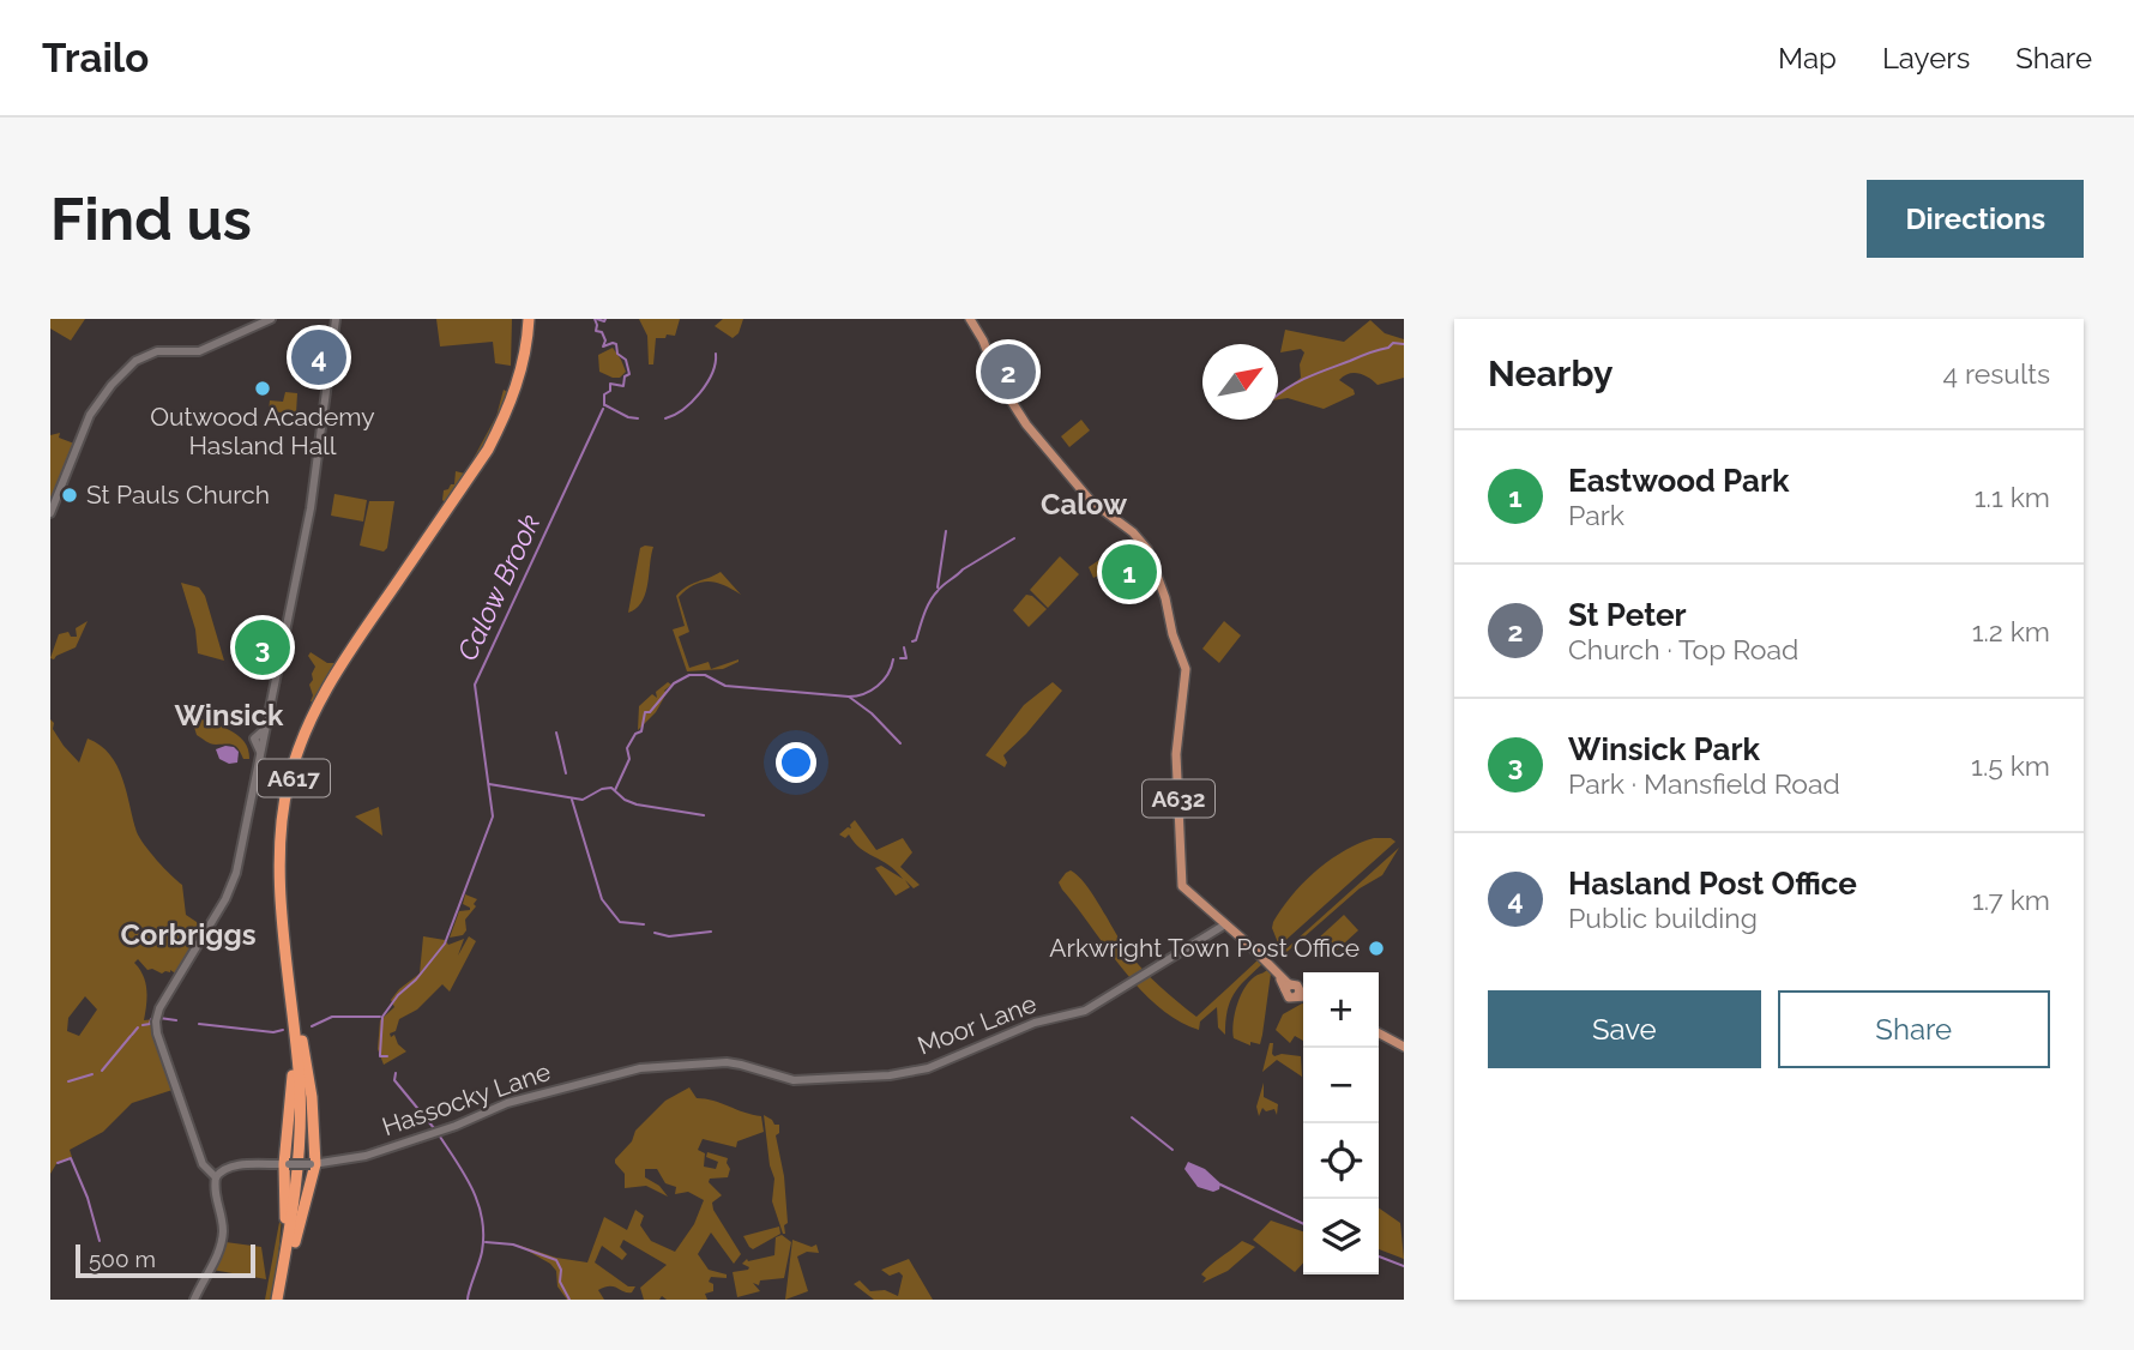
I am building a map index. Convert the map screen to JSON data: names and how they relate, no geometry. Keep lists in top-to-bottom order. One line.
{"streets":{"highway":["A617"],"main road":["A632","Moor Lane","Hassocky Lane"]},"crossings":[["A632","Moor Lane"],["Moor Lane","Hassocky Lane"]],"districts":["Calow","Winsick","Corbriggs"],"water":["Calow Brook"],"places":["Outwood Academy Hasland Hall","St Pauls Church","Arkwright Town Post Office"],"scale_bar":"500 m","north":"top right","page":{"header":"Trailo","nav":["Map","Layers","Share"],"buttons":["Directions",["Save","Share"]],"title":"Find us","heading":["Nearby","4 results"],"pins":["4","2","1","3"],"list":[{"mark":"1","name":"Eastwood Park","note":"Park","value":"1.1 km"},{"mark":"2","name":"St Peter","note":"Church · Top Road","value":"1.2 km"},{"mark":"3","name":"Winsick Park","note":"Park · Mansfield Road","value":"1.5 km"},{"mark":"4","name":"Hasland Post Office","note":"Public building","value":"1.7 km"}],"map_buttons":["+","−"],"scale":"500 m"}}
